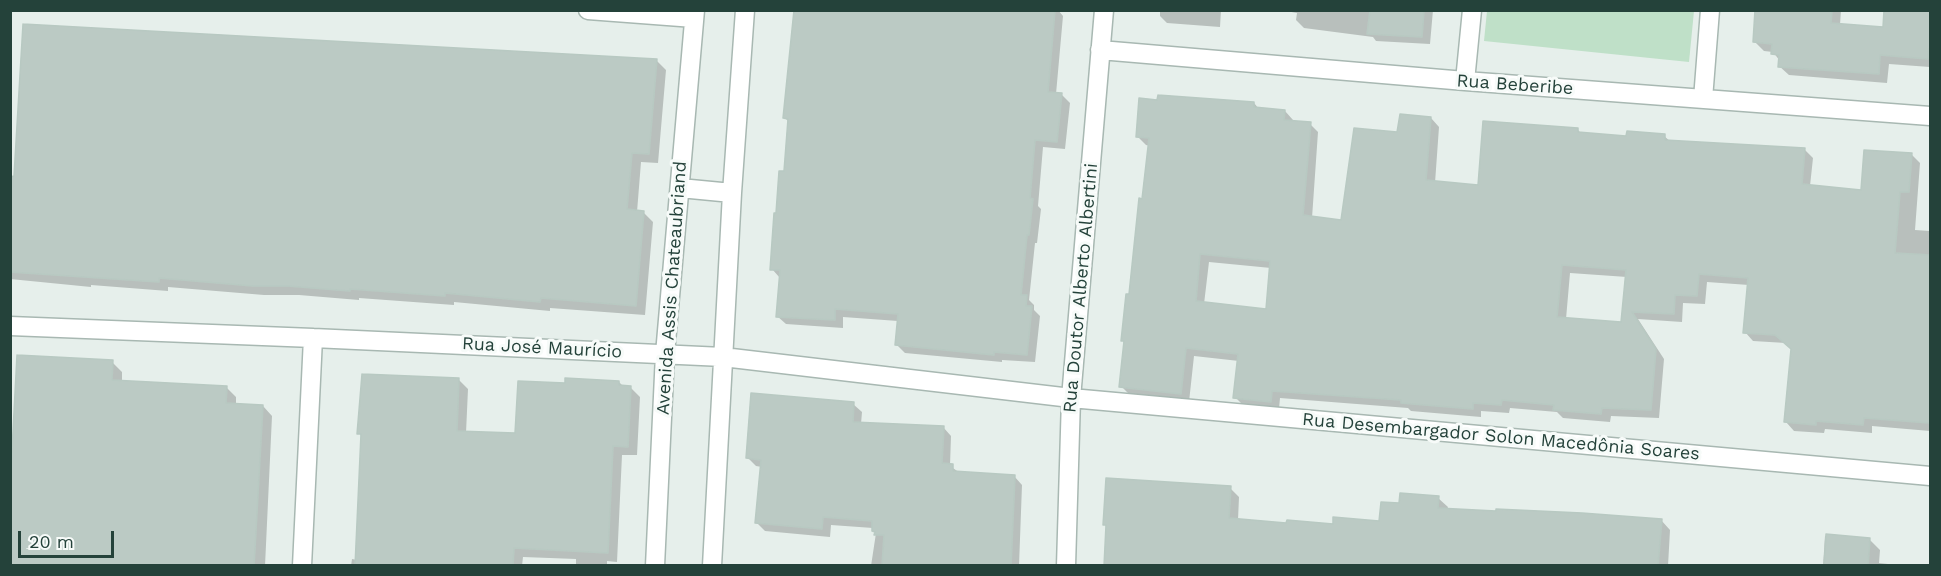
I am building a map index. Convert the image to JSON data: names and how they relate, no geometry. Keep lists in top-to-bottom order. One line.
{"streets":{"street":["Rua Beberibe","Avenida Assis Chateaubriand","Rua Doutor Alberto Albertini","Rua José Maurício","Rua Desembargador Solon Macedônia Soares"]},"crossings":[["Rua Beberibe","Rua Doutor Alberto Albertini"],["Avenida Assis Chateaubriand","Rua José Maurício"],["Rua Doutor Alberto Albertini","Rua José Maurício"],["Rua Doutor Alberto Albertini","Rua Desembargador Solon Macedônia Soares"],["Rua José Maurício","Rua Desembargador Solon Macedônia Soares"]],"scale_bar":"20 m"}
